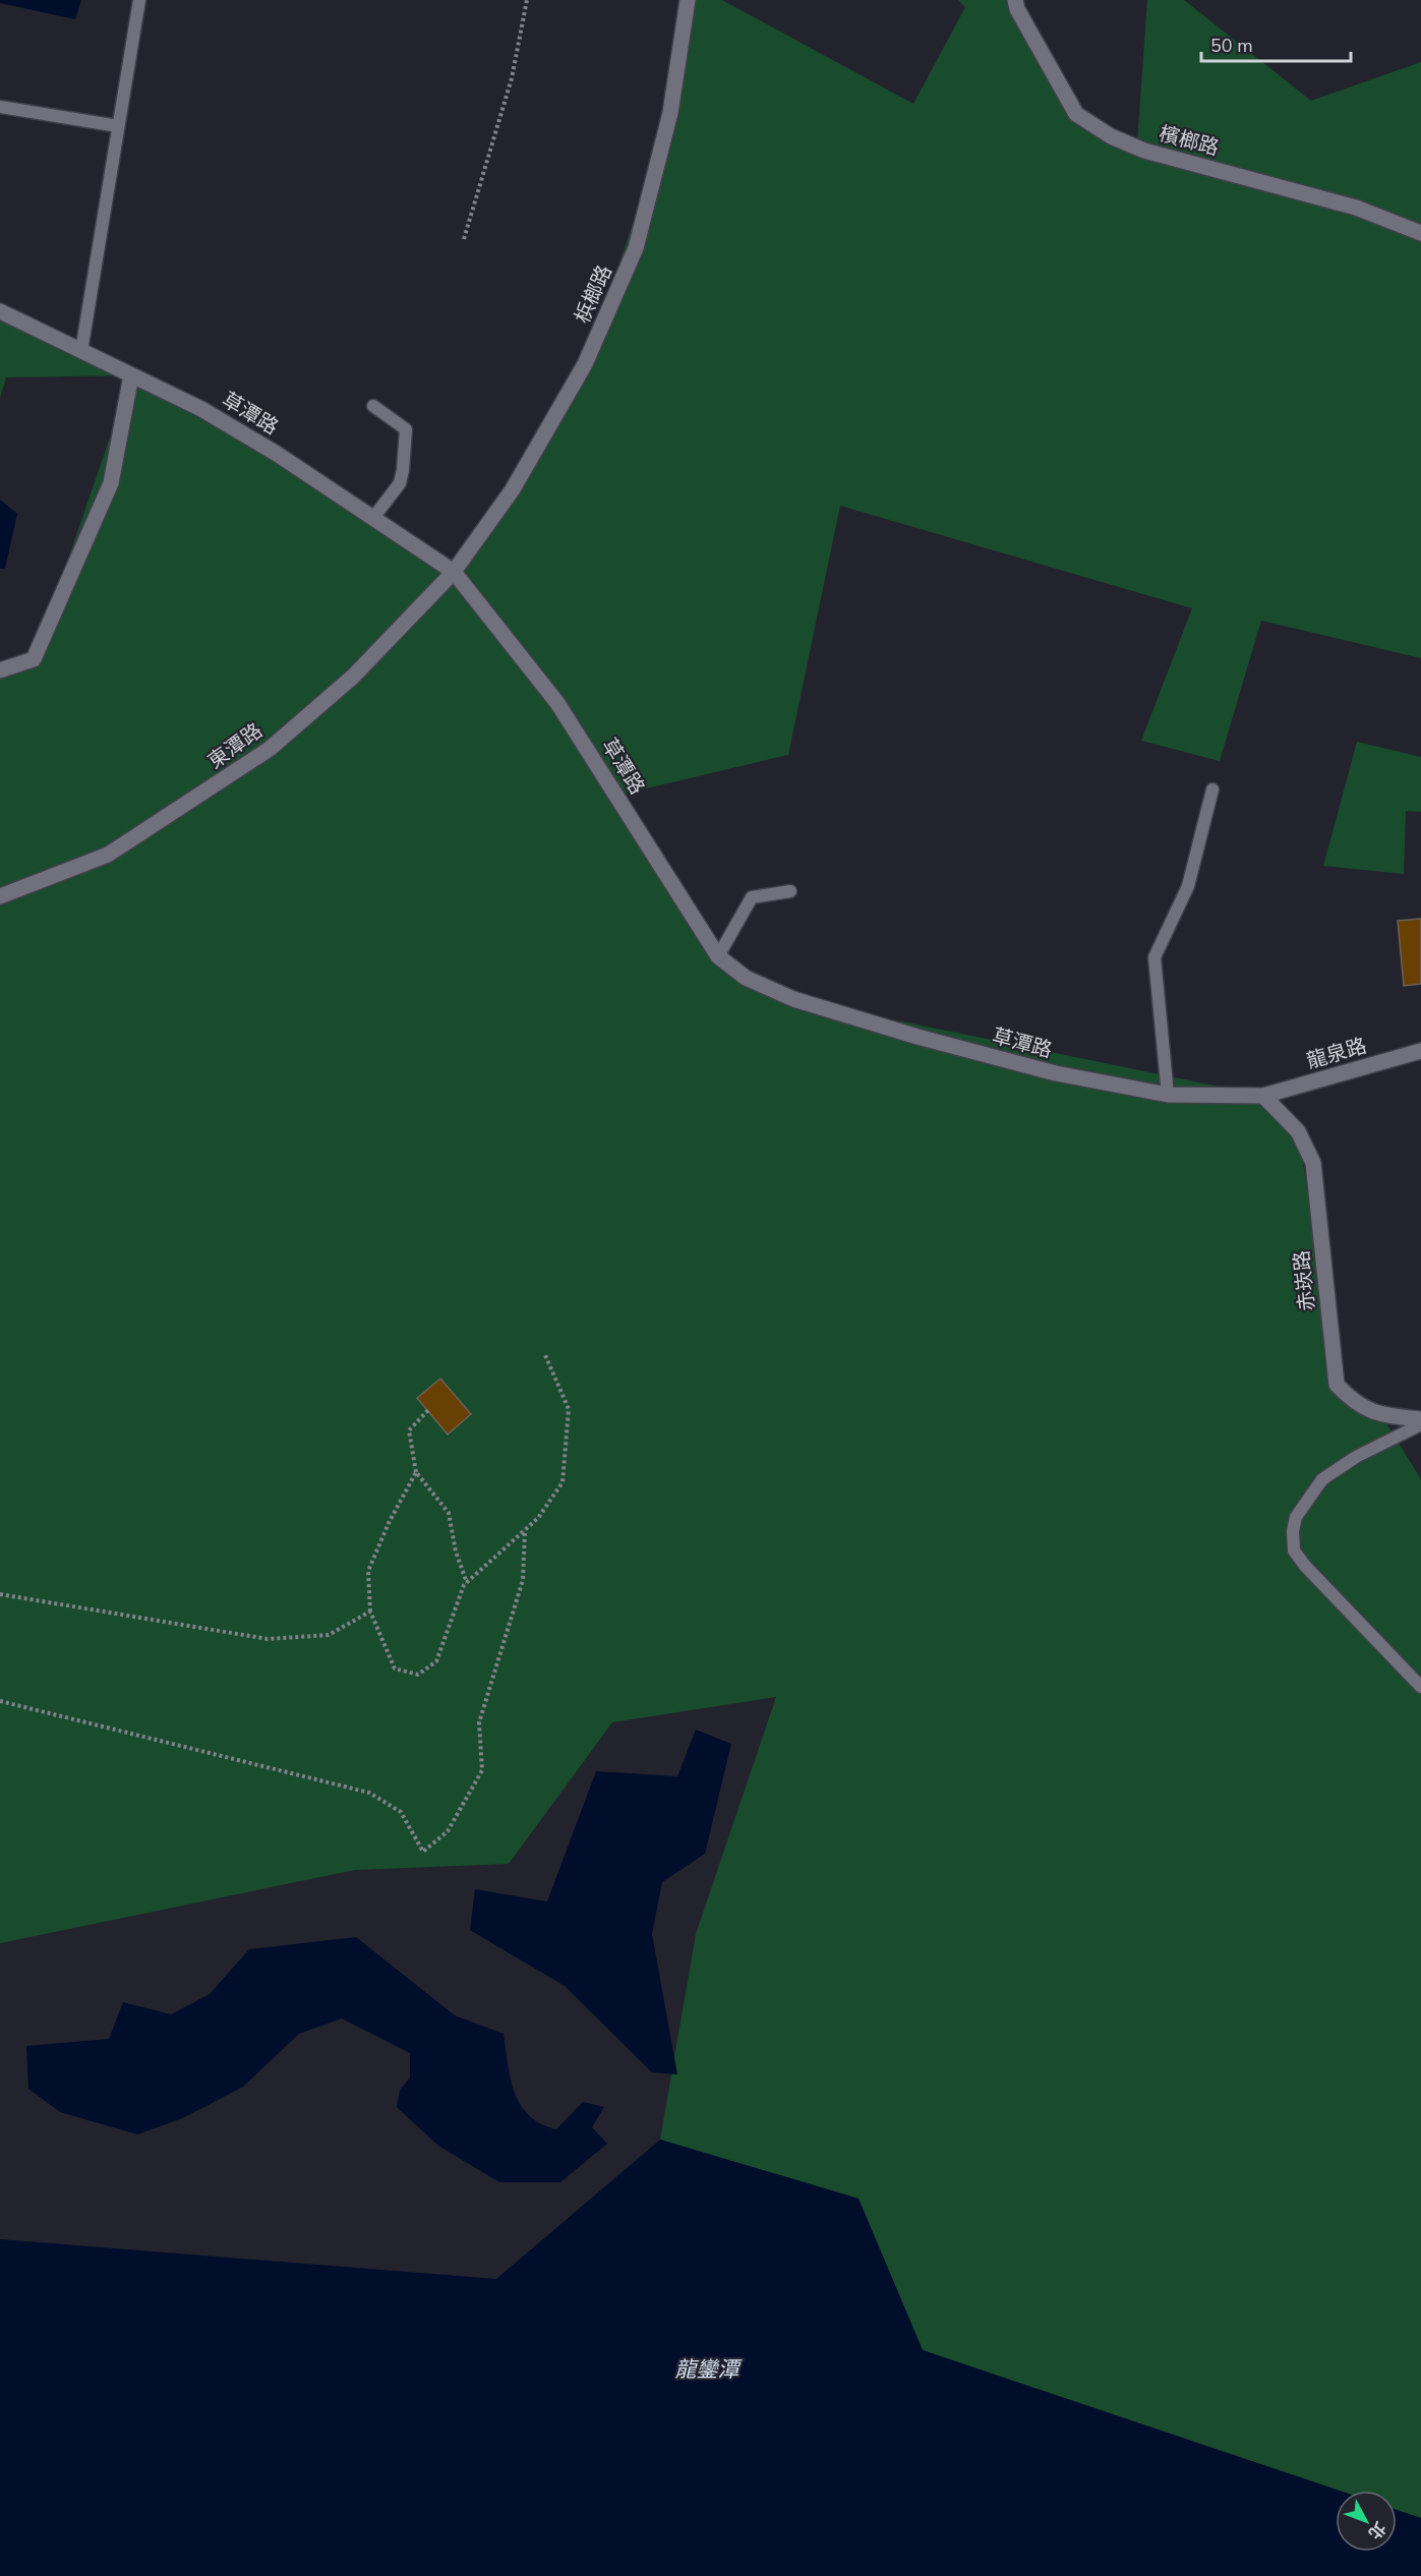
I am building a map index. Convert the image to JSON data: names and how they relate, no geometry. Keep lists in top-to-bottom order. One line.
{"streets":{"street":["檳榔路","梹榔路","草潭路","東潭路","龍泉路","赤崁路"]},"crossings":[["梹榔路","草潭路"],["梹榔路","東潭路"],["草潭路","東潭路"],["草潭路","龍泉路"],["草潭路","赤崁路"],["龍泉路","赤崁路"]],"water":["龍鑾潭"],"scale_bar":"50 m","north":"bottom right"}
